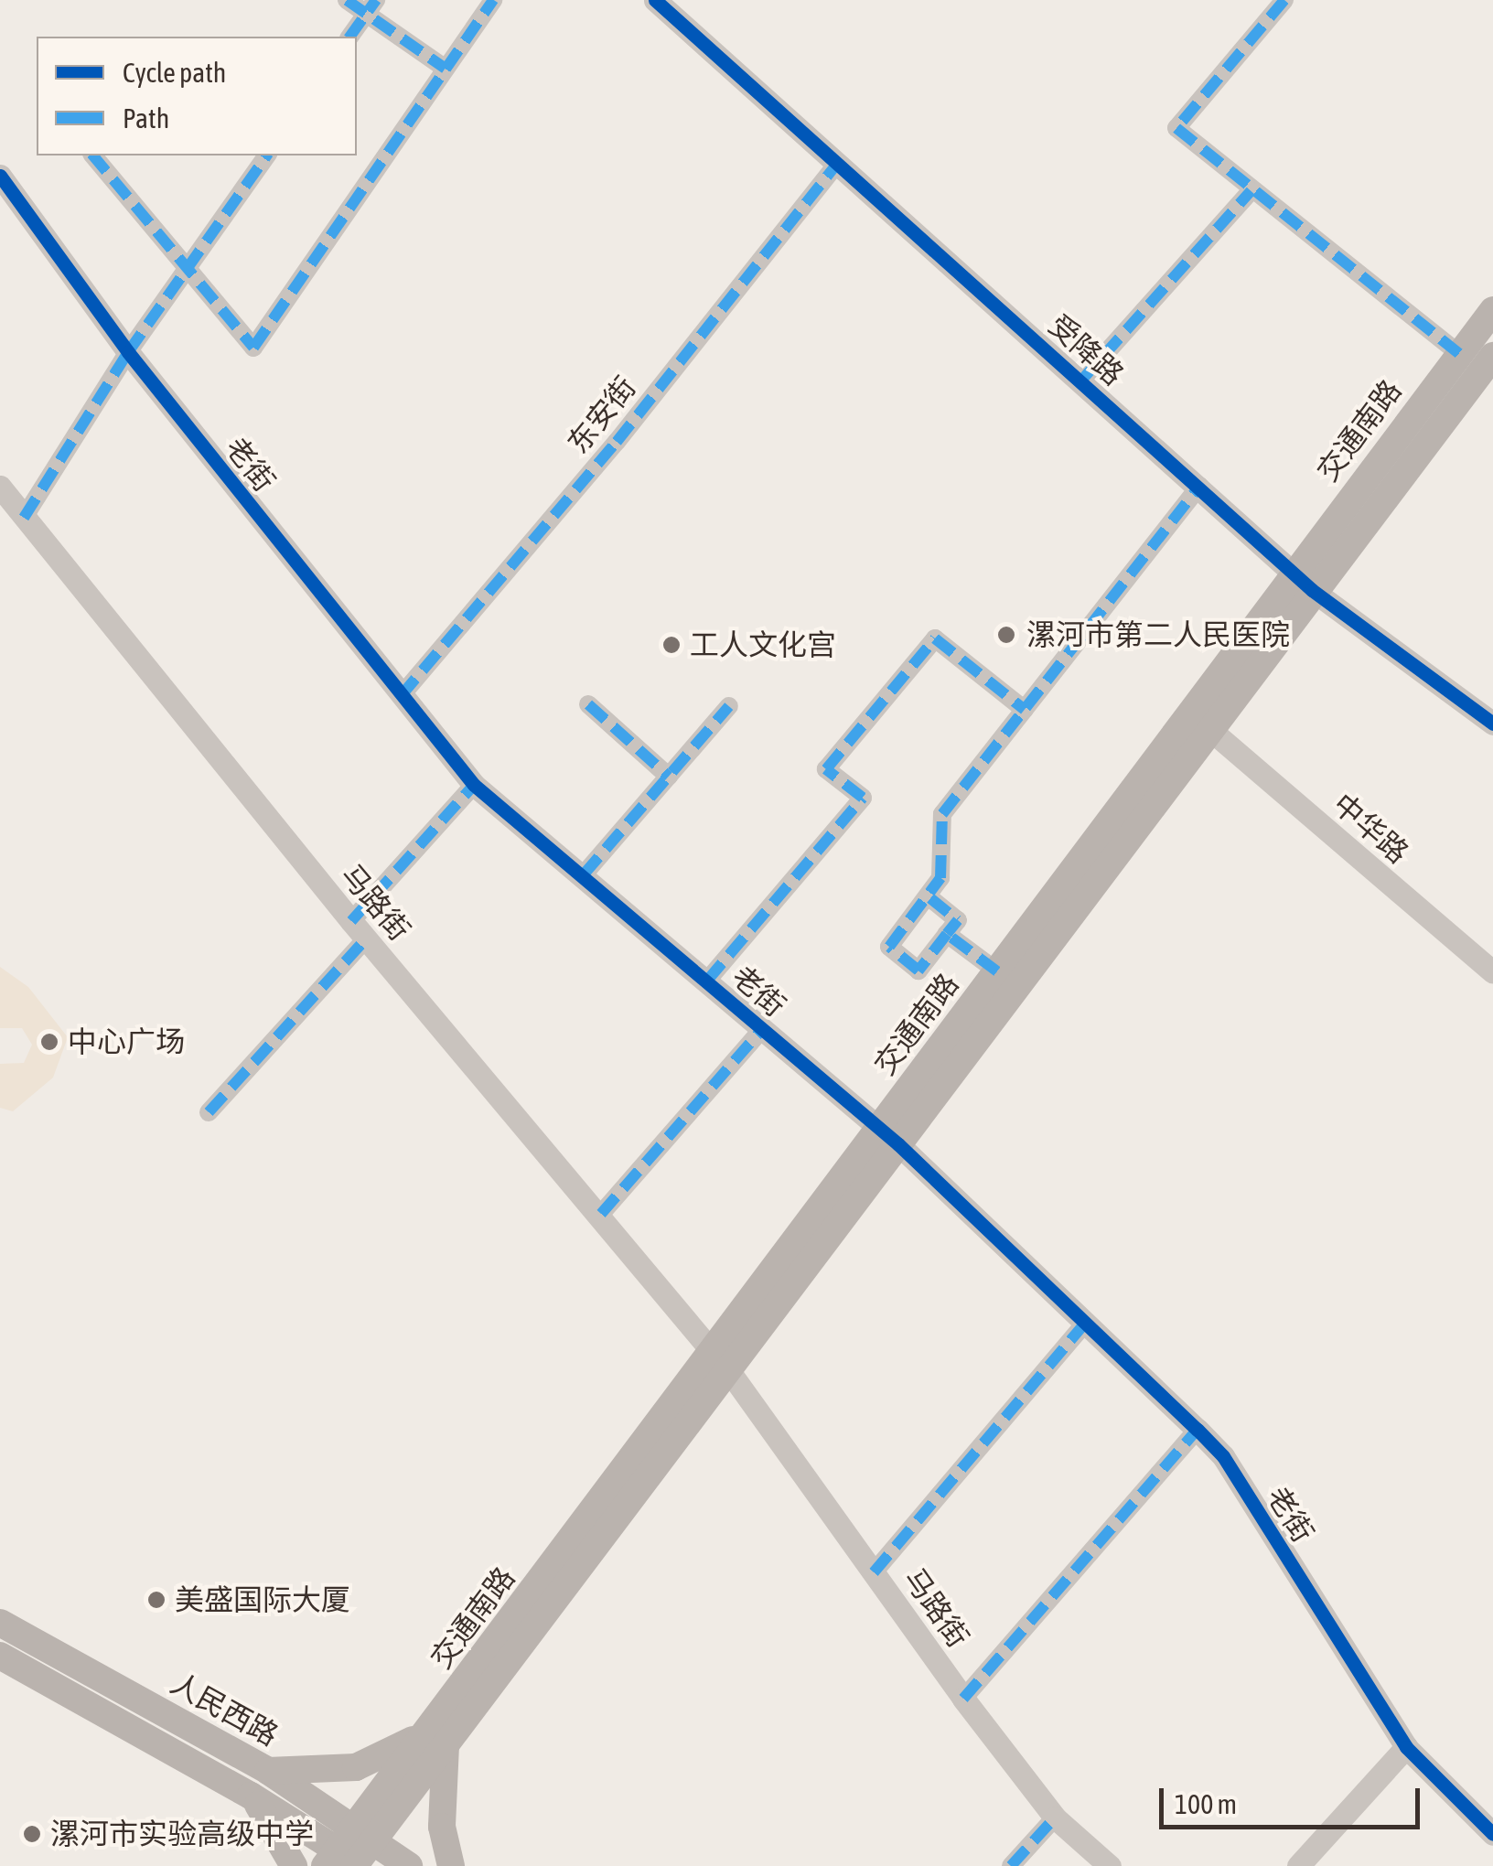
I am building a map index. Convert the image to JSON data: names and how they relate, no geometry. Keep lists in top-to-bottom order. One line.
{"streets":{"main road":["交通南路","人民西路"],"street":["受降路","东安街","老街","中华路","马路街"]},"crossings":[["受降路","东安街"],["受降路","交通南路"],["东安街","老街"],["交通南路","老街"],["交通南路","中华路"],["交通南路","马路街"],["交通南路","人民西路"]],"places":["漯河市第二人民医院","工人文化宫","中心广场","美盛国际大厦","漯河市实验高级中学"],"legend":["Cycle path","Path"],"scale_bar":"100 m"}
